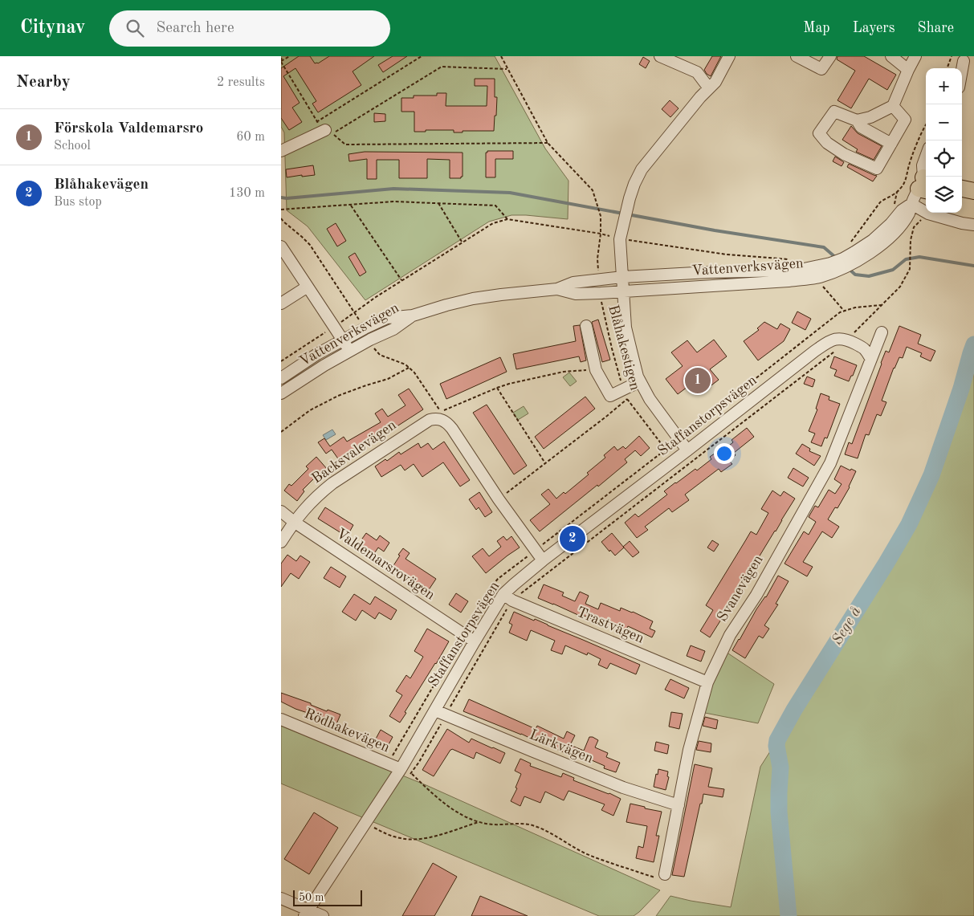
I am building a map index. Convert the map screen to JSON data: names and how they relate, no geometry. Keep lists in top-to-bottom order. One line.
{"streets":{"street":["Vattenverksvägen","Staffanstorpsvägen","Backsvalevägen","Valdemarsrovägen","Svanevägen","Trastvägen","Rödhakevägen","Lärkvägen"],"path":["Blåhakestigen"]},"crossings":[["Vattenverksvägen","Blåhakestigen"],["Staffanstorpsvägen","Valdemarsrovägen"],["Staffanstorpsvägen","Trastvägen"],["Staffanstorpsvägen","Rödhakevägen"],["Staffanstorpsvägen","Lärkvägen"],["Backsvalevägen","Valdemarsrovägen"],["Svanevägen","Trastvägen"],["Svanevägen","Lärkvägen"]],"water":["Sege å"],"scale_bar":"50 m","page":{"header":"Citynav","search":"Search here","nav":["Map","Layers","Share"],"heading":["Nearby","2 results"],"map_buttons":["+","−"],"list":[{"mark":"1","name":"Förskola Valdemarsro","note":"School","value":"60 m"},{"mark":"2","name":"Blåhakevägen","note":"Bus stop","value":"130 m"}],"pins":["1","2"],"scale":"50 m"}}
